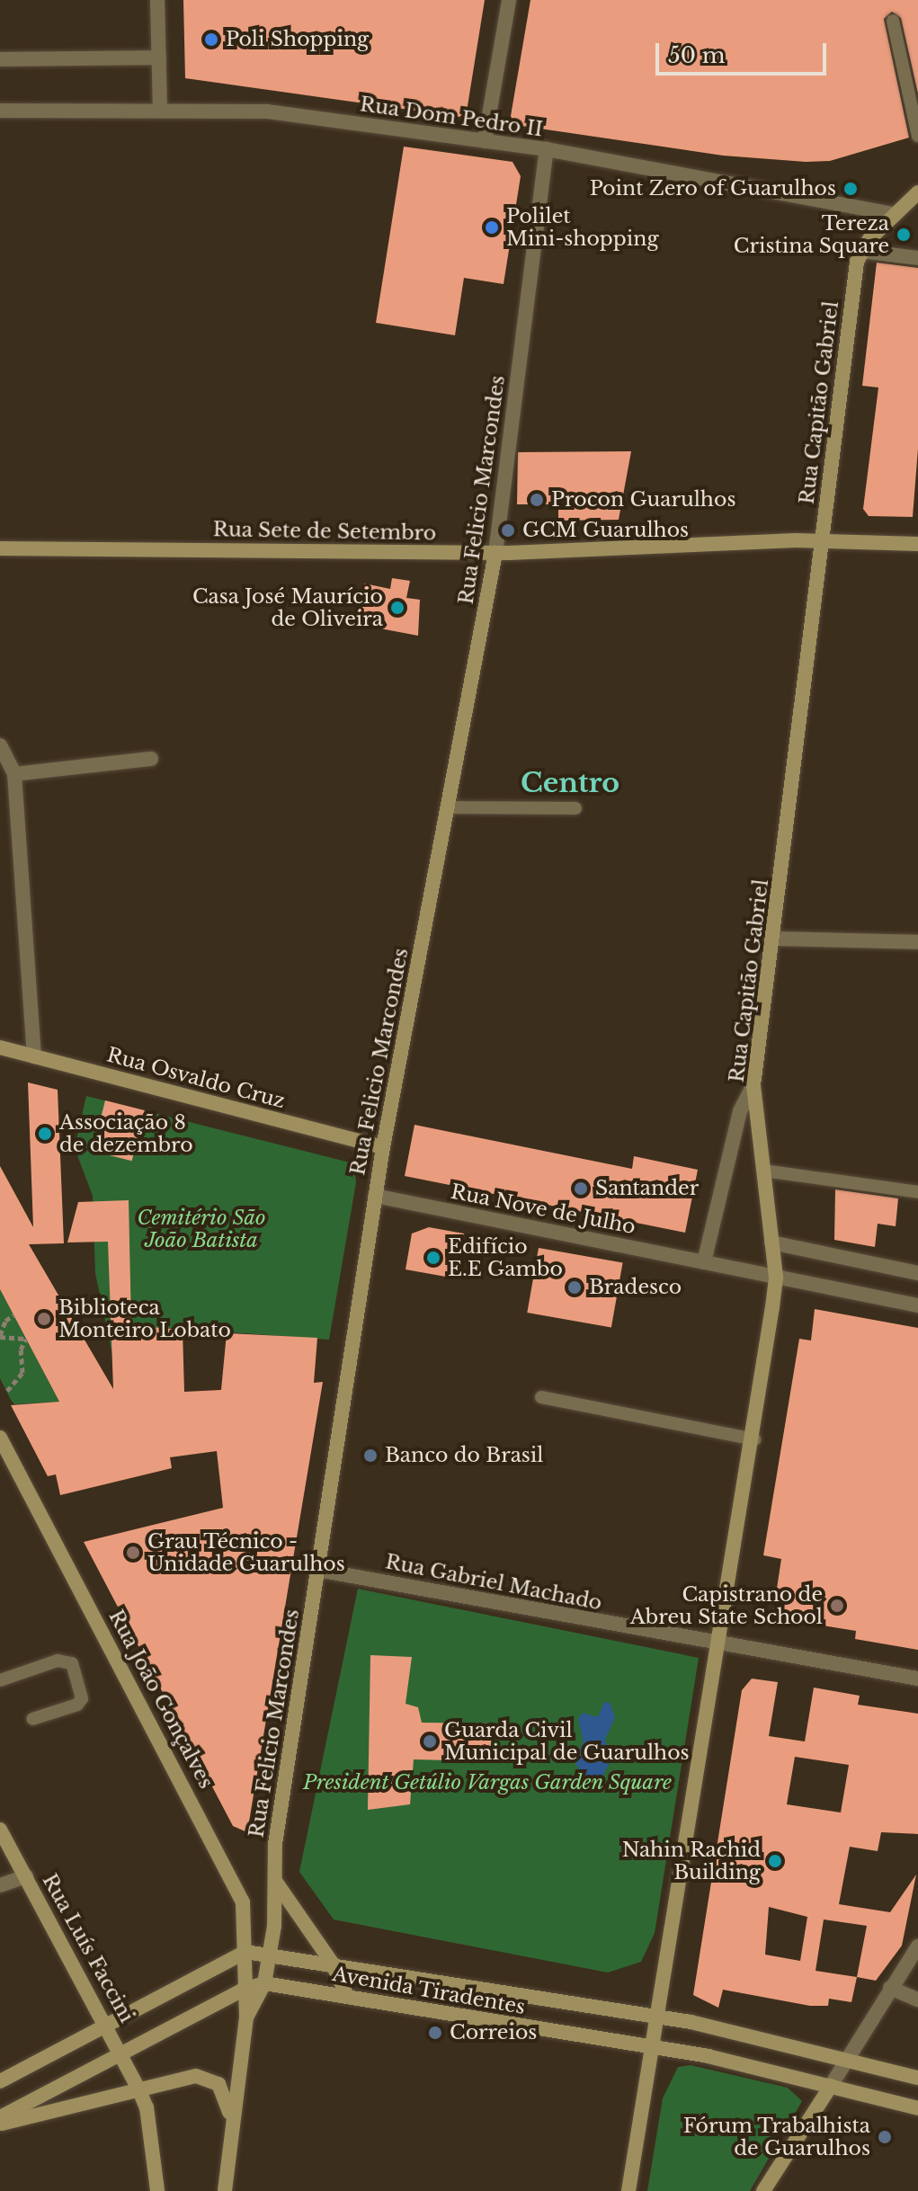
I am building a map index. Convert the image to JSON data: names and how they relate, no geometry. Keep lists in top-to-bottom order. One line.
{"streets":{"main road":["Rua Capitão Gabriel","Rua Felicio Marcondes","Rua Sete de Setembro","Rua Osvaldo Cruz","Rua João Gonçalves","Rua Luís Faccini","Avenida Tiradentes"],"street":["Rua Dom Pedro II","Rua Nove de Julho","Rua Gabriel Machado"]},"crossings":[["Rua Dom Pedro II","Rua Felicio Marcondes"],["Rua Capitão Gabriel","Rua Sete de Setembro"],["Rua Capitão Gabriel","Rua Nove de Julho"],["Rua Capitão Gabriel","Rua Gabriel Machado"],["Rua Capitão Gabriel","Avenida Tiradentes"],["Rua Felicio Marcondes","Rua Sete de Setembro"],["Rua Felicio Marcondes","Rua Osvaldo Cruz"],["Rua Felicio Marcondes","Rua Nove de Julho"],["Rua Felicio Marcondes","Rua Gabriel Machado"],["Rua Felicio Marcondes","Rua João Gonçalves"],["Rua Felicio Marcondes","Avenida Tiradentes"],["Rua João Gonçalves","Avenida Tiradentes"],["Rua Luís Faccini","Avenida Tiradentes"]],"districts":["Centro"],"parks":["Cemitério São João Batista","President Getúlio Vargas Garden Square"],"places":["Poli Shopping","Point Zero of Guarulhos","Polilet Mini-shopping","Tereza Cristina Square","Procon Guarulhos","GCM Guarulhos","Casa José Maurício de Oliveira","Associação 8 de dezembro","Santander","Edifício E.E Gambo","Bradesco","Biblioteca Monteiro Lobato","Banco do Brasil","Grau Técnico - Unidade Guarulhos","Capistrano de Abreu State School","Guarda Civil Municipal de Guarulhos","Nahin Rachid Building","Correios","Fórum Trabalhista de Guarulhos"],"scale_bar":"50 m"}
